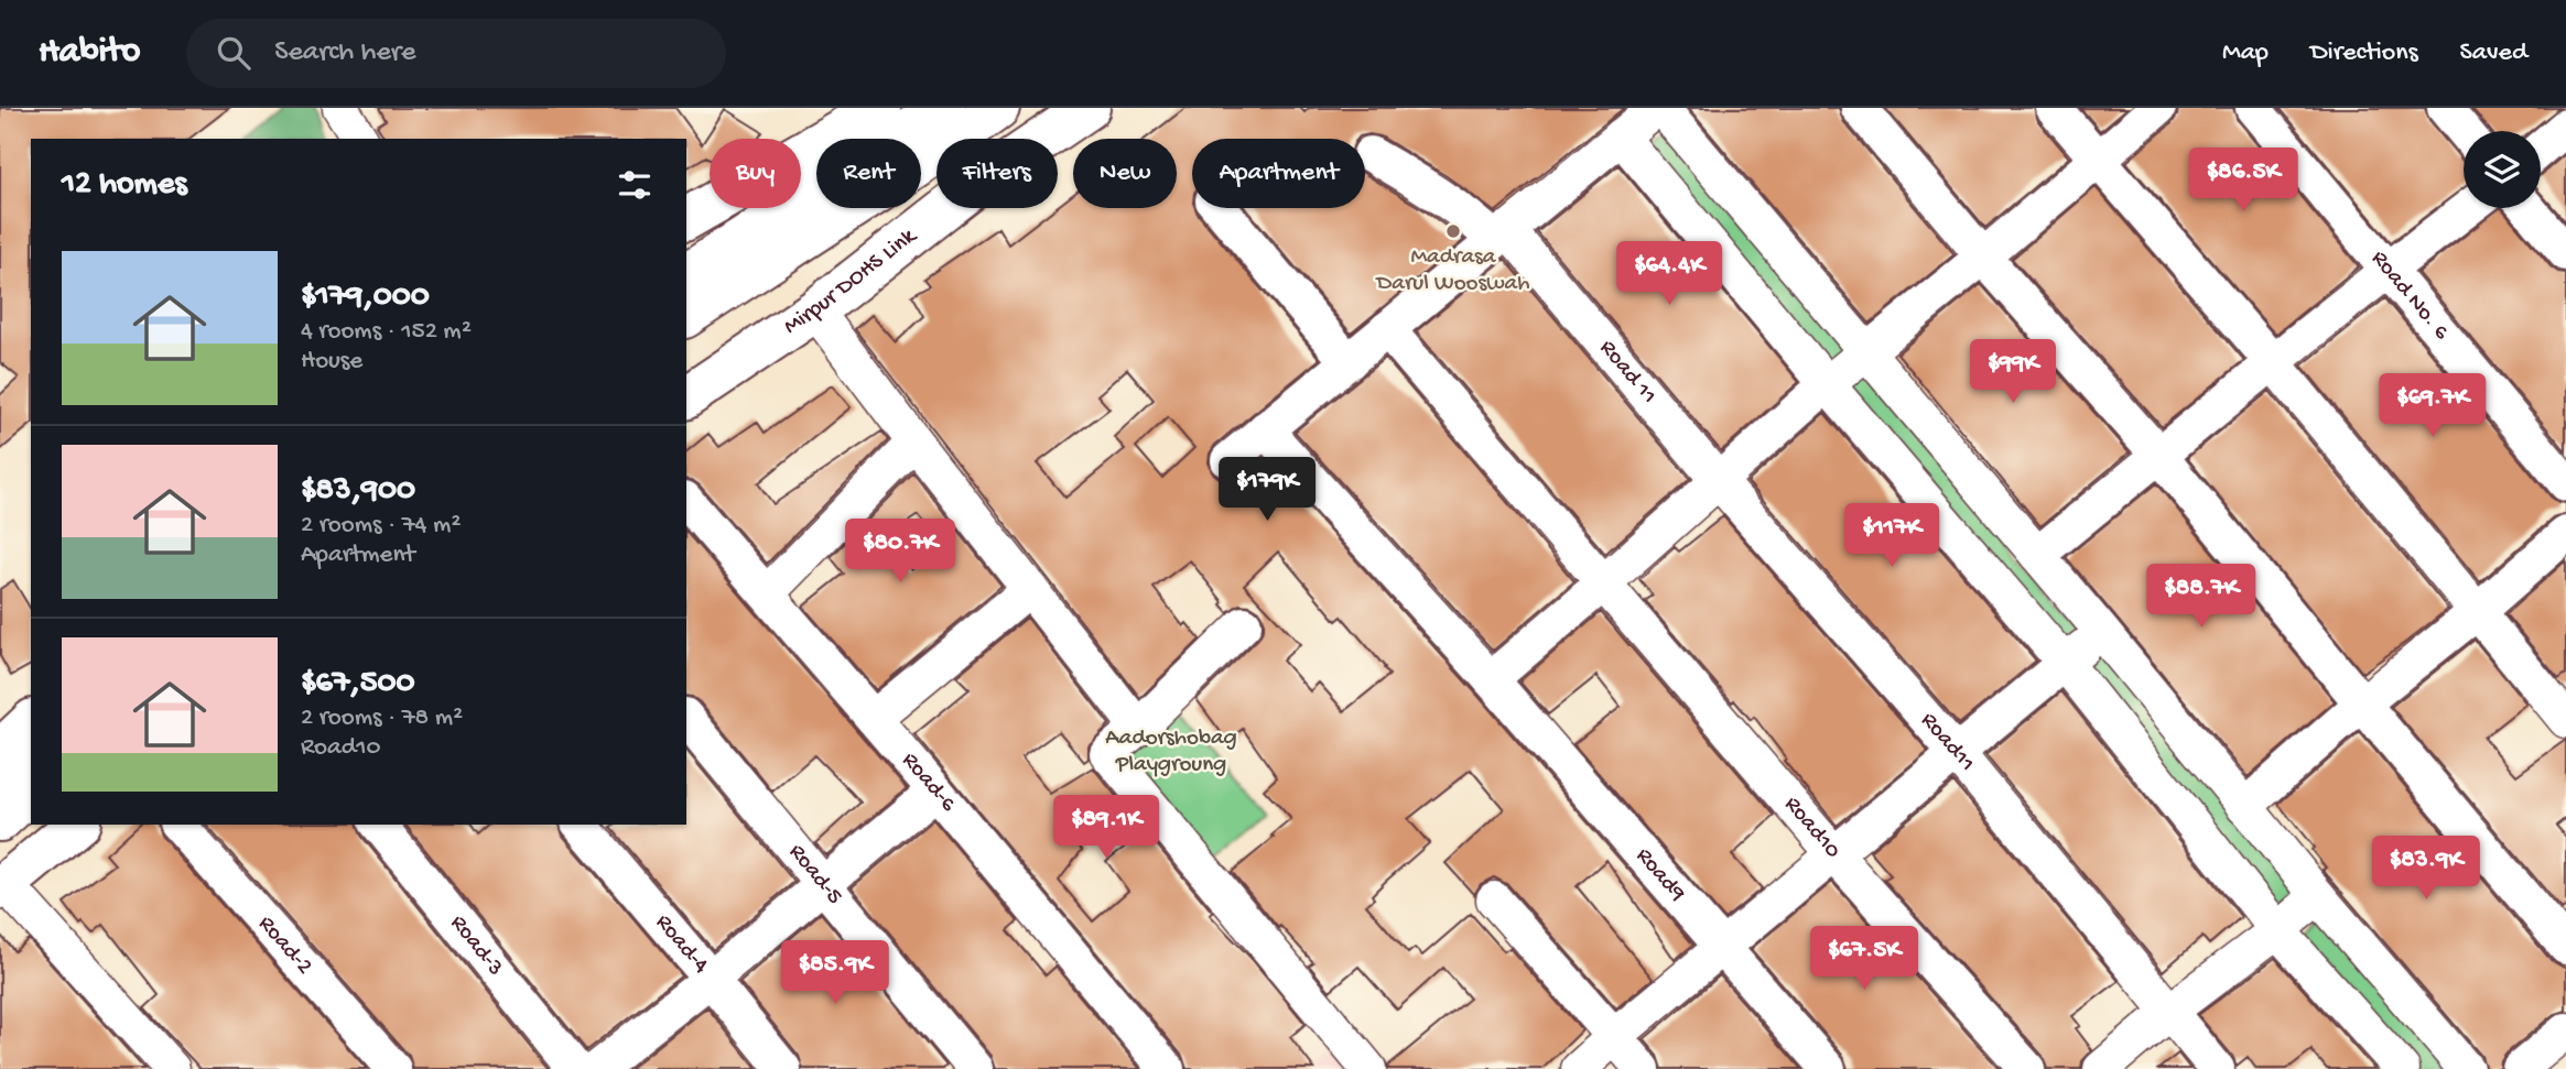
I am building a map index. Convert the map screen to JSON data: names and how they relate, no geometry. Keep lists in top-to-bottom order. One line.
{"streets":{"main road":["Mirpur DOHS Link"],"street":["Road No. 6","Road 11","Road11","Road-6","Road10","Road-5","Road9","Road-4","Road-2","Road-3"]},"crossings":[["Road 11","Road11"]],"parks":["Aadorshobag Playgroung"],"places":["Madrasa Darul Wooswah"],"page":{"header":"Habito","search":"Search here","nav":["Map","Directions","Saved"],"chip":["Buy","Rent","Filters","New","Apartment"],"heading":"12 homes","price":["$86.5K","$64.4K","$99K","$69.7K","$179K","$117K","$80.7K","$88.7K","$89.1K","$83.9K","$67.5K","$85.9K"],"list":[{"name":"$179,000","note":"4 rooms · 152 m² · House"},{"name":"$83,900","note":"2 rooms · 74 m² · Apartment"},{"name":"$67,500","note":"2 rooms · 78 m² · Road10"}]}}
